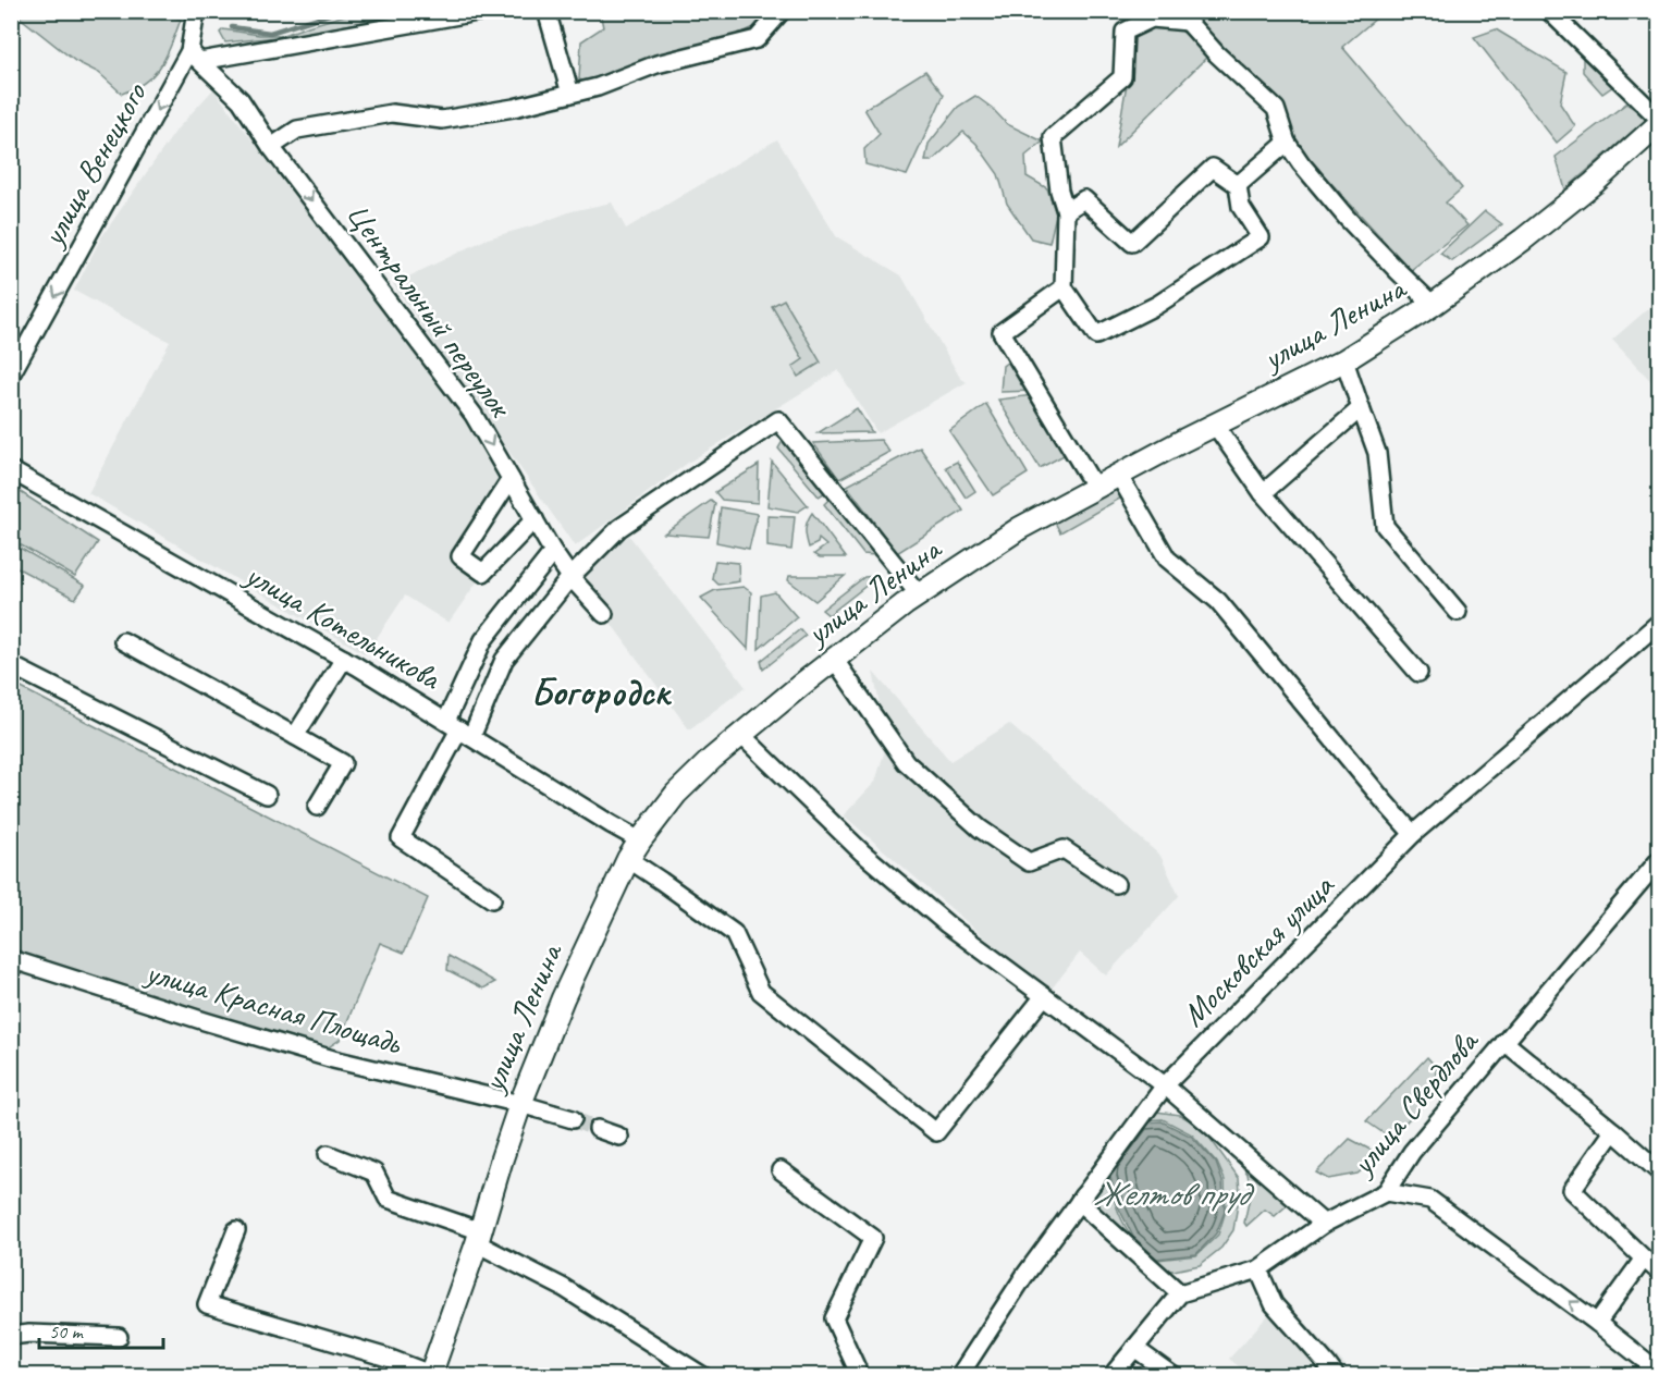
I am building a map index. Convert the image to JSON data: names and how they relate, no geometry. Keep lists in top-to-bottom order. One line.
{"streets":{"main road":["улица Ленина"],"street":["улица Венецкого","Центральный переулок","улица Котельникова","Московская улица","улица Красная Площадь","улица Свердлова"]},"crossings":[["улица Венецкого","Центральный переулок"],["улица Ленина","улица Котельникова"],["улица Ленина","улица Красная Площадь"]],"one_way":["улица Венецкого","Центральный переулок"],"districts":["Богородск"],"water":["Желтов пруд"],"scale_bar":"50 m"}
